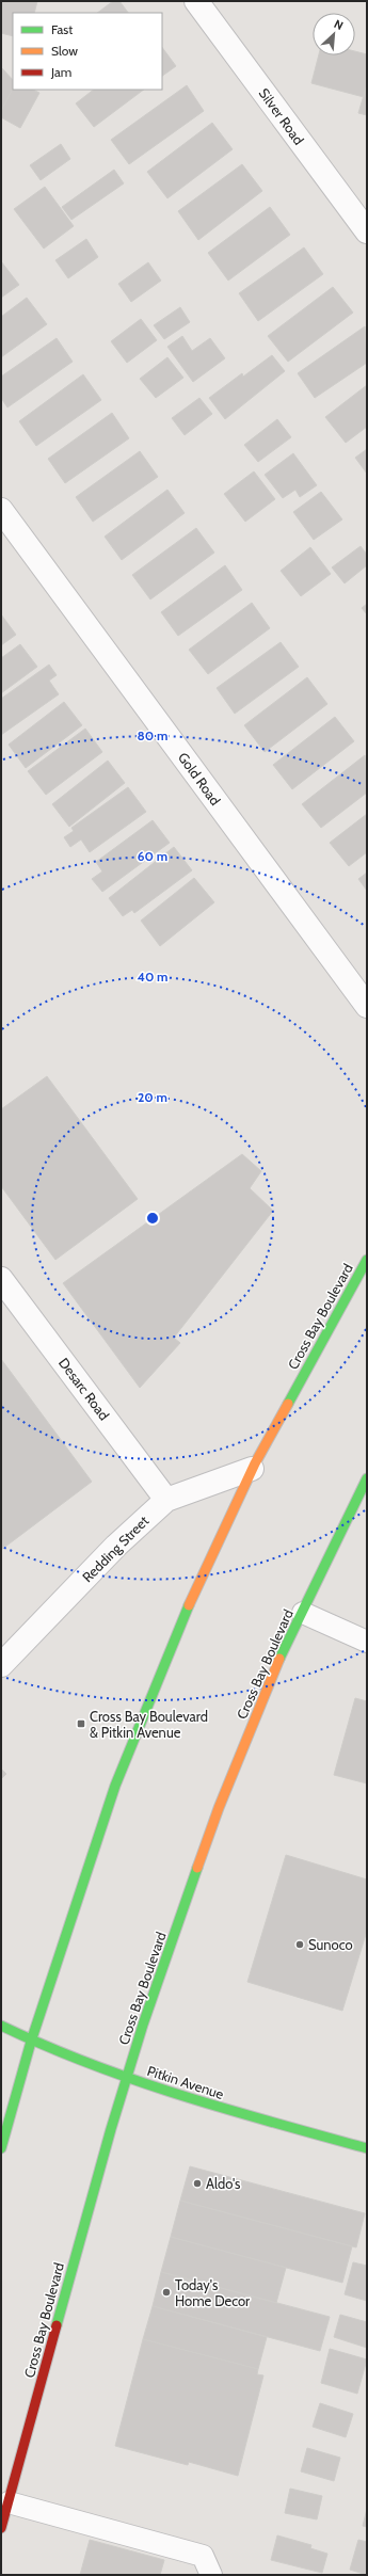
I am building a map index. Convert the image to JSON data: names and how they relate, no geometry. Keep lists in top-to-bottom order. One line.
{"streets":{"main road":["Cross Bay Boulevard","Pitkin Avenue"],"street":["Silver Road","Gold Road","Desarc Road","Redding Street"]},"crossings":[["Cross Bay Boulevard","Redding Street"],["Cross Bay Boulevard","Pitkin Avenue"],["Desarc Road","Redding Street"]],"places":{"transit":["Cross Bay Boulevard & Pitkin Avenue"],"other":["Sunoco","Aldo's","Today's Home Decor"]},"legend":["Fast","Slow","Jam"],"north":"top right","rings":["80 m","60 m","40 m","20 m"]}
